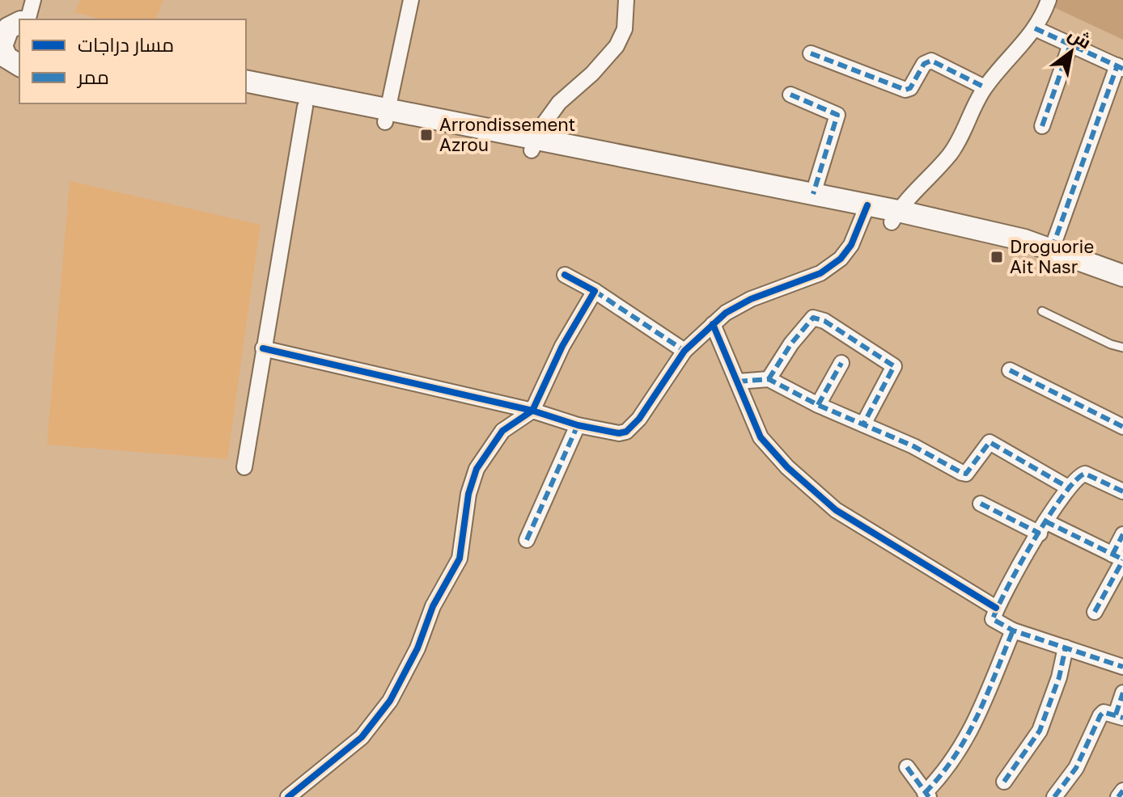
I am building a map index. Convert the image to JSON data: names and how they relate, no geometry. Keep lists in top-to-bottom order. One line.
{"places":{"transit":["Arrondissement Azrou","Droguorie Ait Nasr"]},"legend":["مسار دراجات","ممر"],"north":"top right"}
